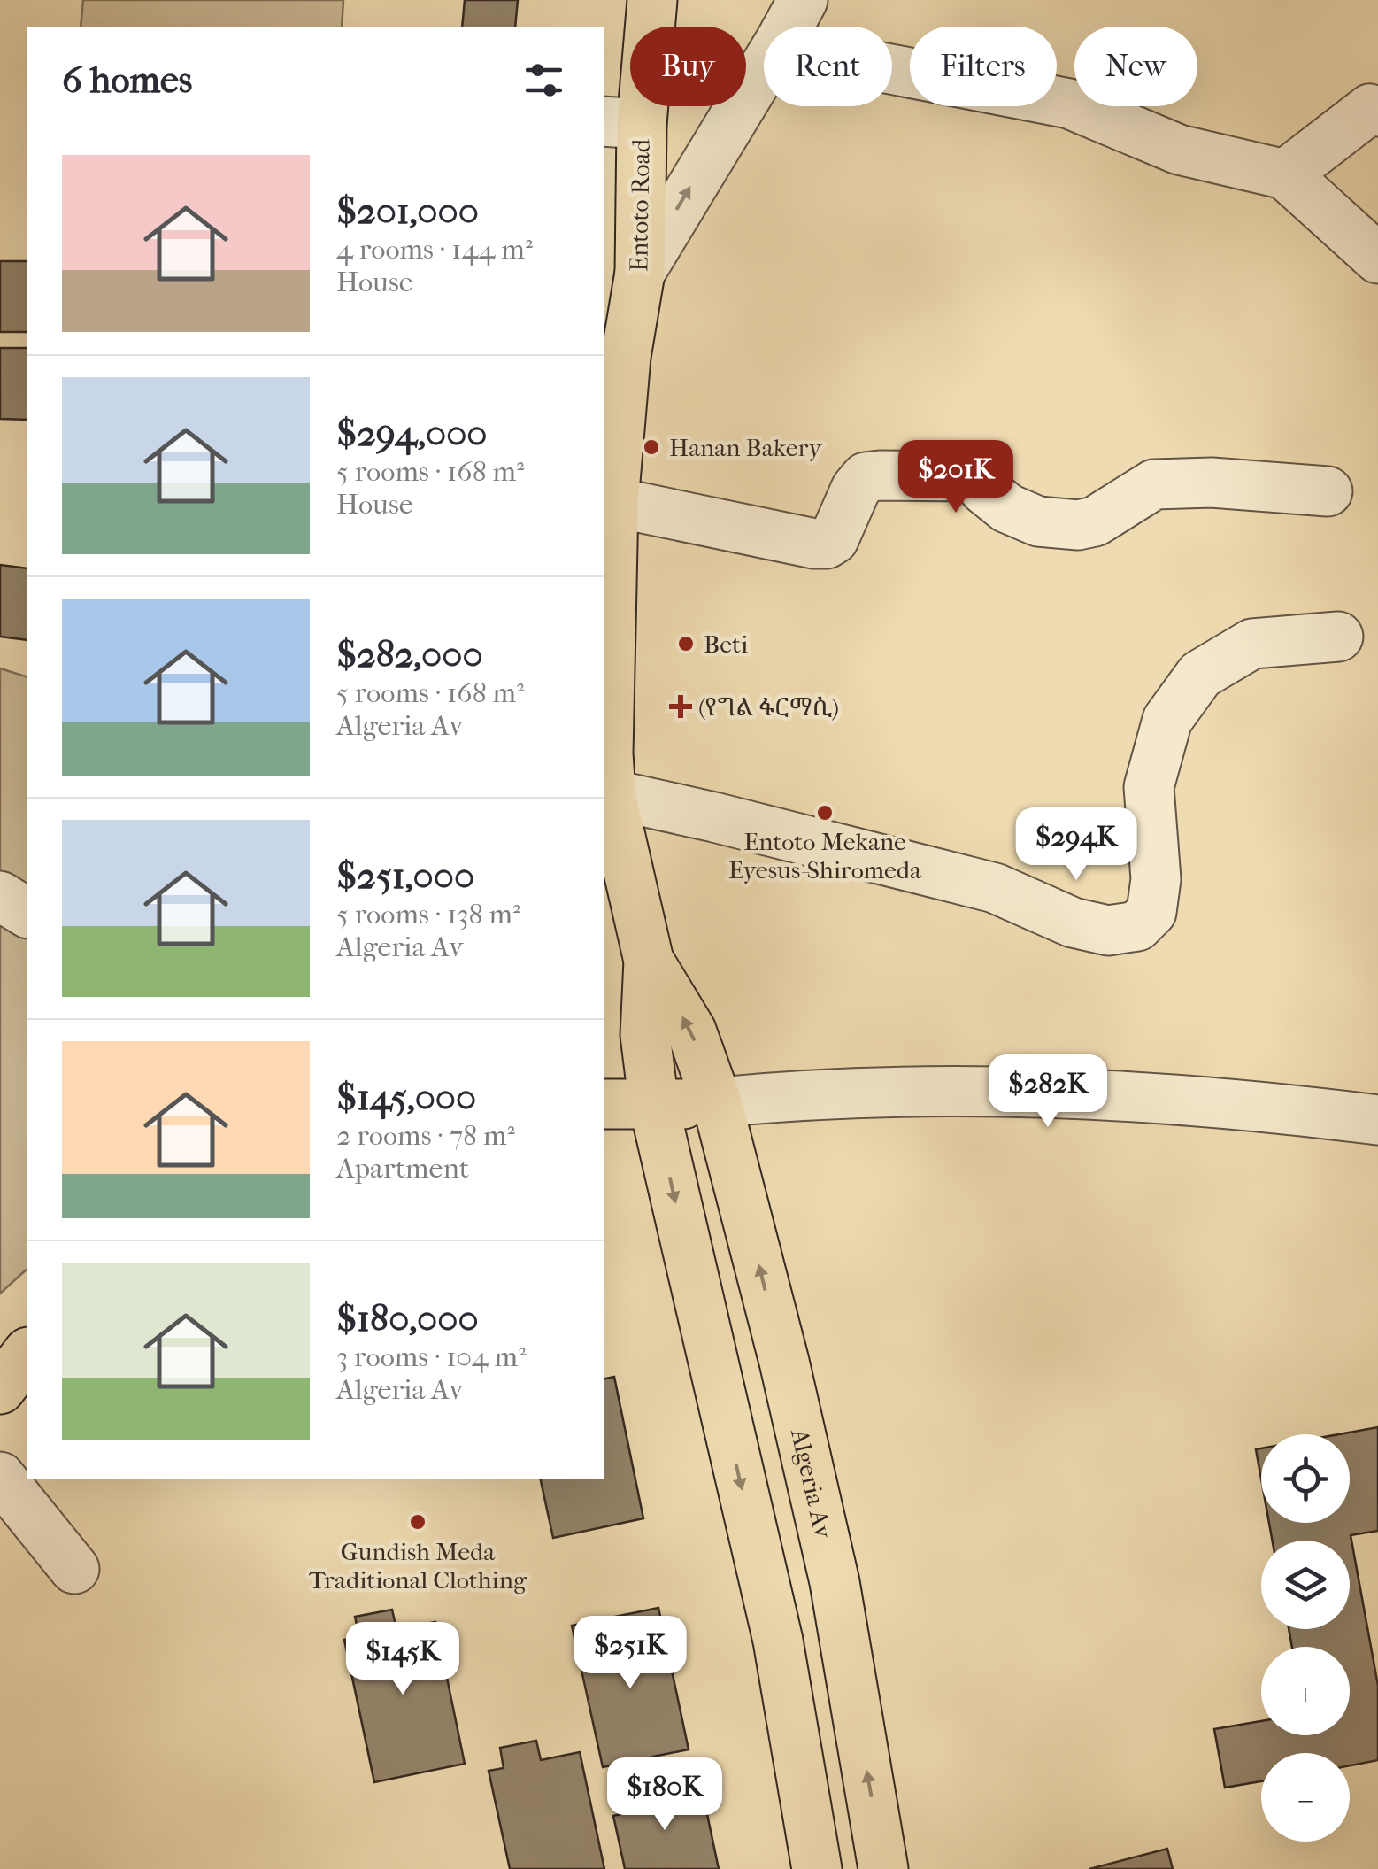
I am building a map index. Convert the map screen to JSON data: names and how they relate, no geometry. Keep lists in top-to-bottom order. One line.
{"streets":{"main road":["Entoto Road","Algeria Av"]},"crossings":[["Entoto Road","Algeria Av"]],"places":{"other":["Hanan Bakery","Beti","Entoto Mekane Eyesus-Shiromeda","Gundish Meda Traditional Clothing"],"health":["(የግል ፋርማሲ)"]},"page":{"chip":["Buy","Rent","Filters","New"],"heading":"6 homes","list":[{"name":"$201,000","note":"4 rooms · 144 m² · House"},{"name":"$294,000","note":"5 rooms · 168 m² · House"},{"name":"$282,000","note":"5 rooms · 168 m² · Algeria Av"},{"name":"$251,000","note":"5 rooms · 138 m² · Algeria Av"},{"name":"$145,000","note":"2 rooms · 78 m² · Apartment"},{"name":"$180,000","note":"3 rooms · 104 m² · Algeria Av"}],"price":["$201K","$294K","$282K","$251K","$145K","$180K"],"map_buttons":["+","−"]}}
